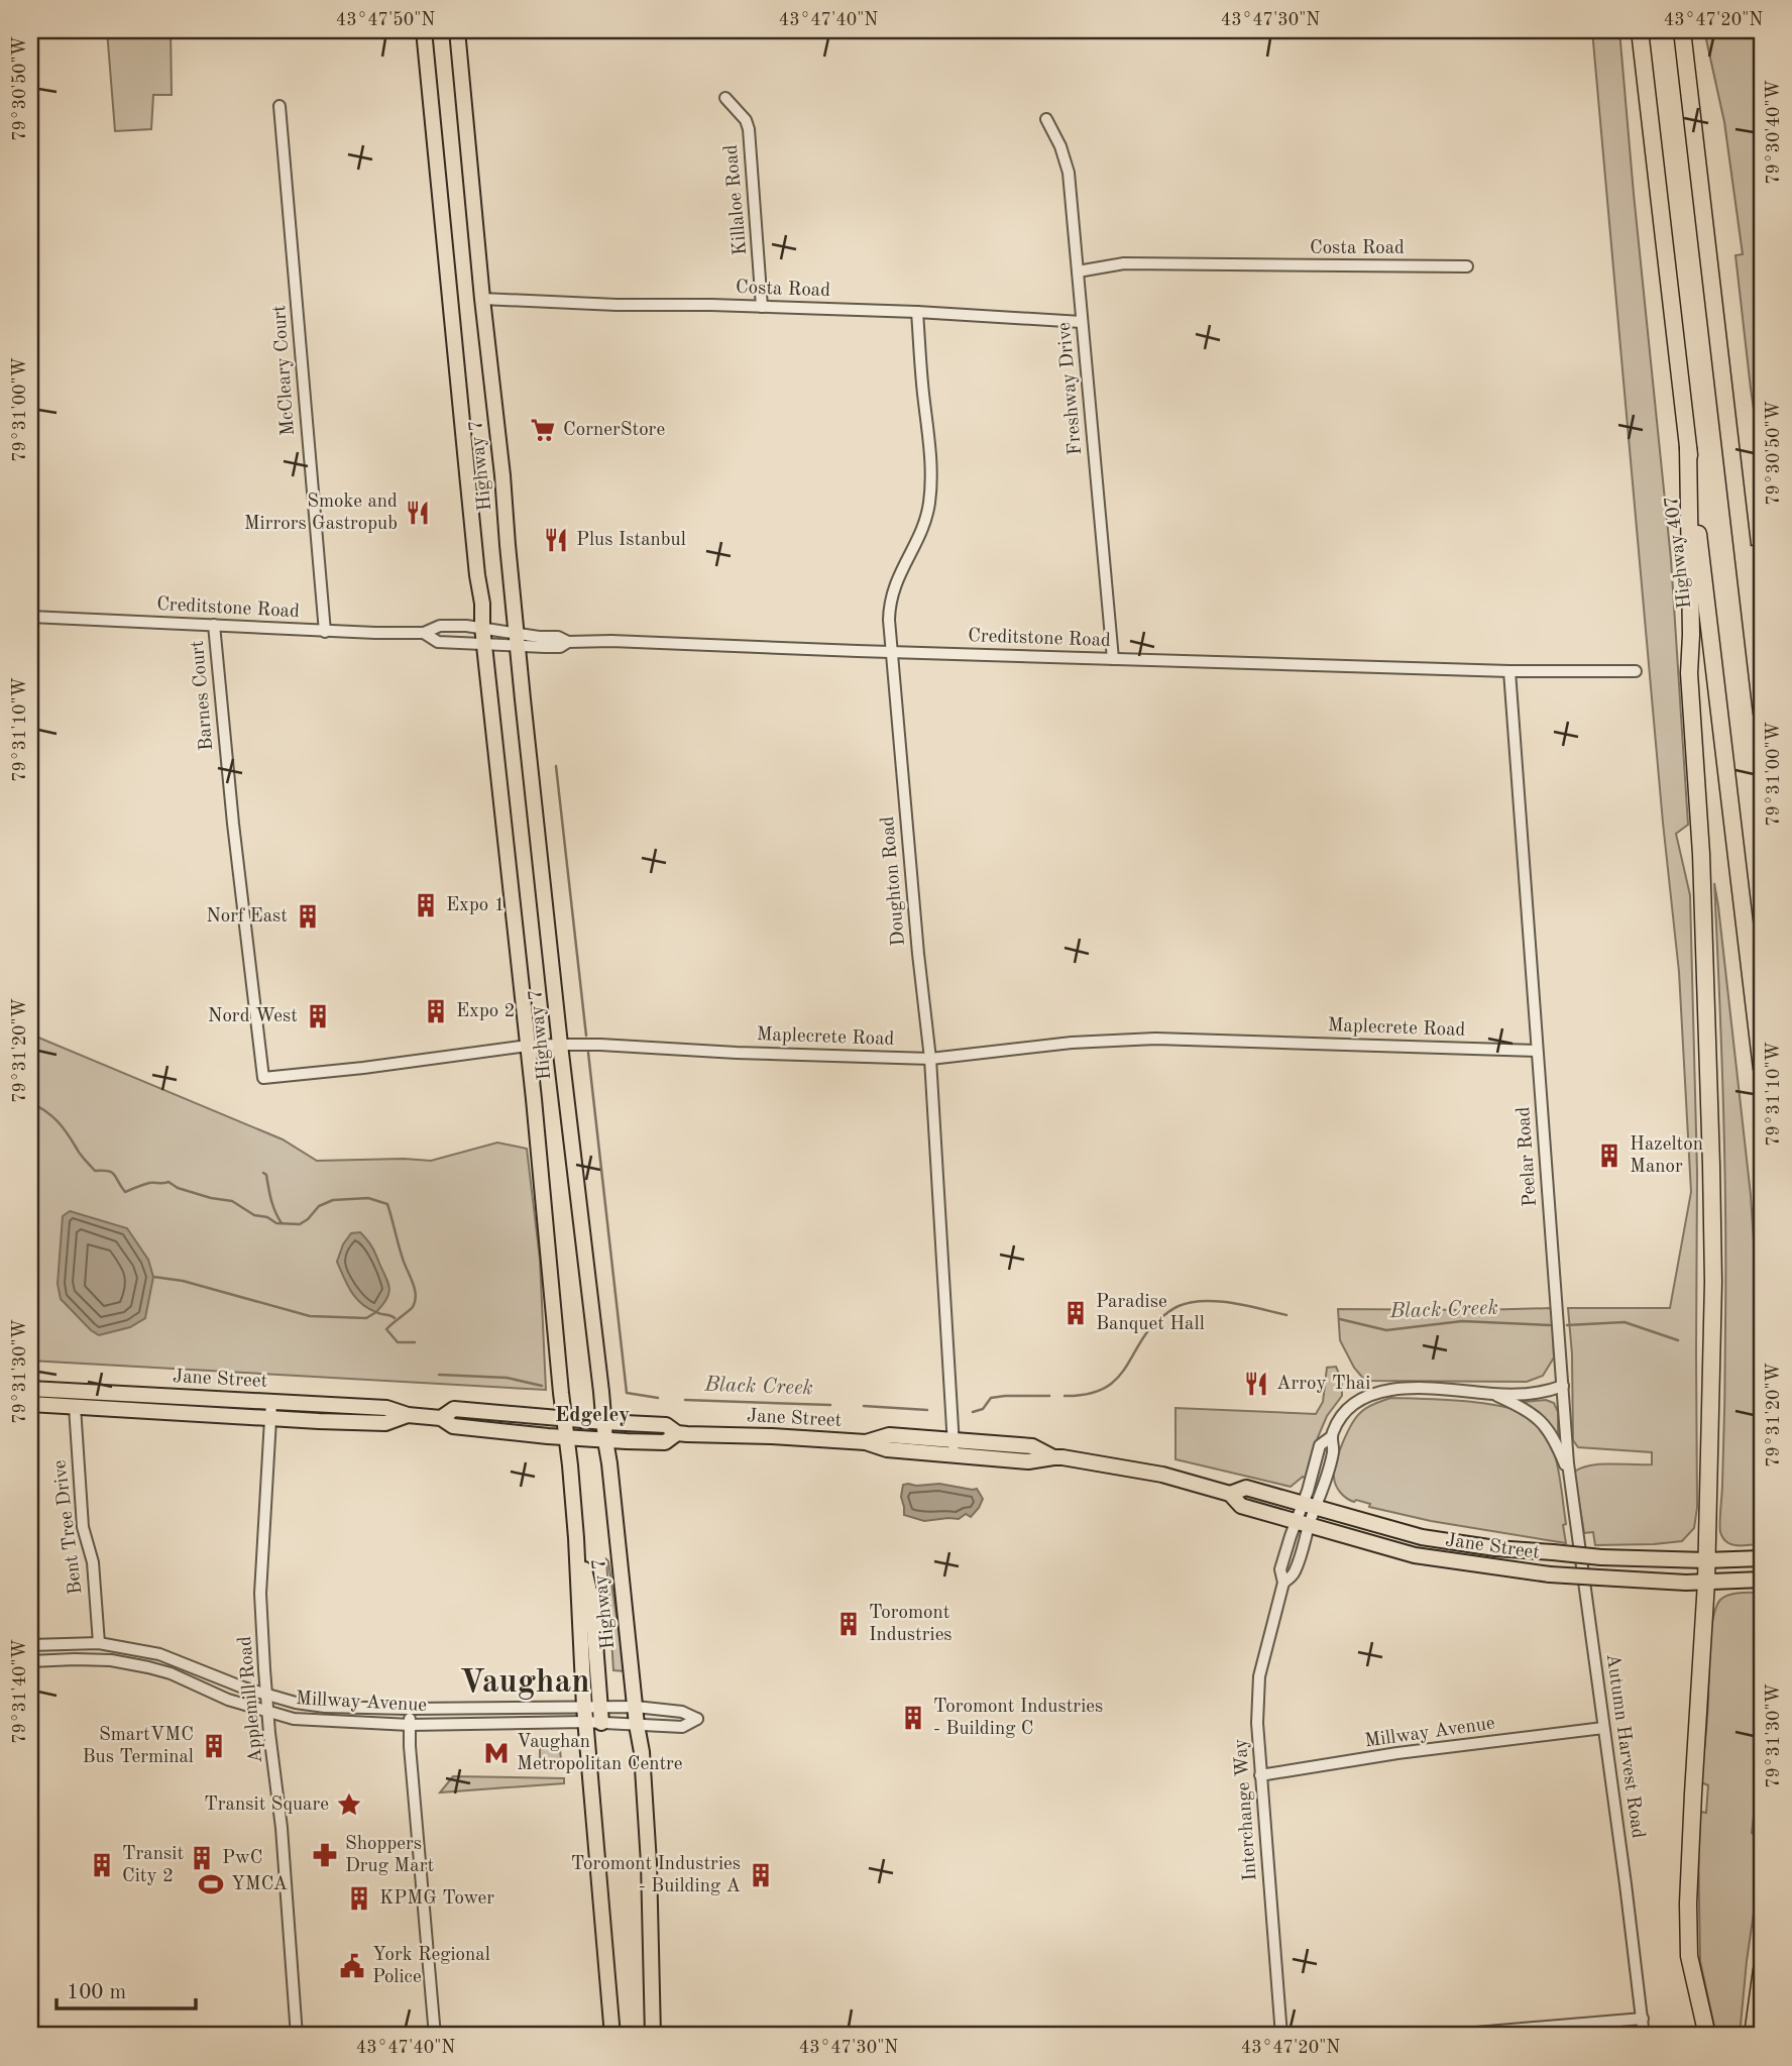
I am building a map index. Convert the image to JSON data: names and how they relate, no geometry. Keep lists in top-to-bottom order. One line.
{"streets":{"highway":["Highway 407"],"main road":["Highway 7","Jane Street"],"street":["Killaloe Road","Costa Road","McCleary Court","Freshway Drive","Creditstone Road","Barnes Court","Doughton Road","Maplecrete Road","Peelar Road","Bent Tree Drive","Applemill Road","Millway Avenue","Autumn Harvest Road","Interchange Way"]},"crossings":[["Killaloe Road","Costa Road"],["Costa Road","Freshway Drive"],["Costa Road","Highway 7"],["Costa Road","Doughton Road"],["McCleary Court","Creditstone Road"],["Freshway Drive","Creditstone Road"],["Highway 7","Creditstone Road"],["Highway 7","Maplecrete Road"],["Highway 7","Jane Street"],["Highway 7","Millway Avenue"],["Creditstone Road","Barnes Court"],["Creditstone Road","Doughton Road"],["Creditstone Road","Peelar Road"],["Barnes Court","Maplecrete Road"],["Doughton Road","Maplecrete Road"],["Doughton Road","Jane Street"],["Maplecrete Road","Peelar Road"],["Peelar Road","Autumn Harvest Road"],["Jane Street","Bent Tree Drive"],["Jane Street","Applemill Road"],["Jane Street","Interchange Way"],["Bent Tree Drive","Millway Avenue"],["Applemill Road","Millway Avenue"],["Millway Avenue","Autumn Harvest Road"],["Millway Avenue","Interchange Way"]],"districts":["Edgeley","Vaughan"],"water":["Black Creek"],"places":{"supermarket":["CornerStore"],"restaurant":["Smoke and Mirrors Gastropub","Plus Istanbul","Arroy Thai"],"building":["Expo 1","Norf East","Expo 2","Nord West","Hazelton Manor","Paradise Banquet Hall","Toromont Industries","Toromont Industries - Building C","SmartVMC Bus Terminal","PwC","Transit City 2","Toromont Industries - Building A","KPMG Tower"],"metro station":["Vaughan Metropolitan Centre"],"place":["Transit Square"],"pharmacy":["Shoppers Drug Mart"],"sports":["YMCA"],"public building":["York Regional Police"]},"scale_bar":"100 m","coordinates":["43°47'50\"N","43°47'40\"N","43°47'30\"N","43°47'20\"N","79°30'50\"W","79°30'40\"W","79°31'00\"W","79°31'10\"W","79°31'20\"W","79°31'30\"W","79°31'40\"W"]}
